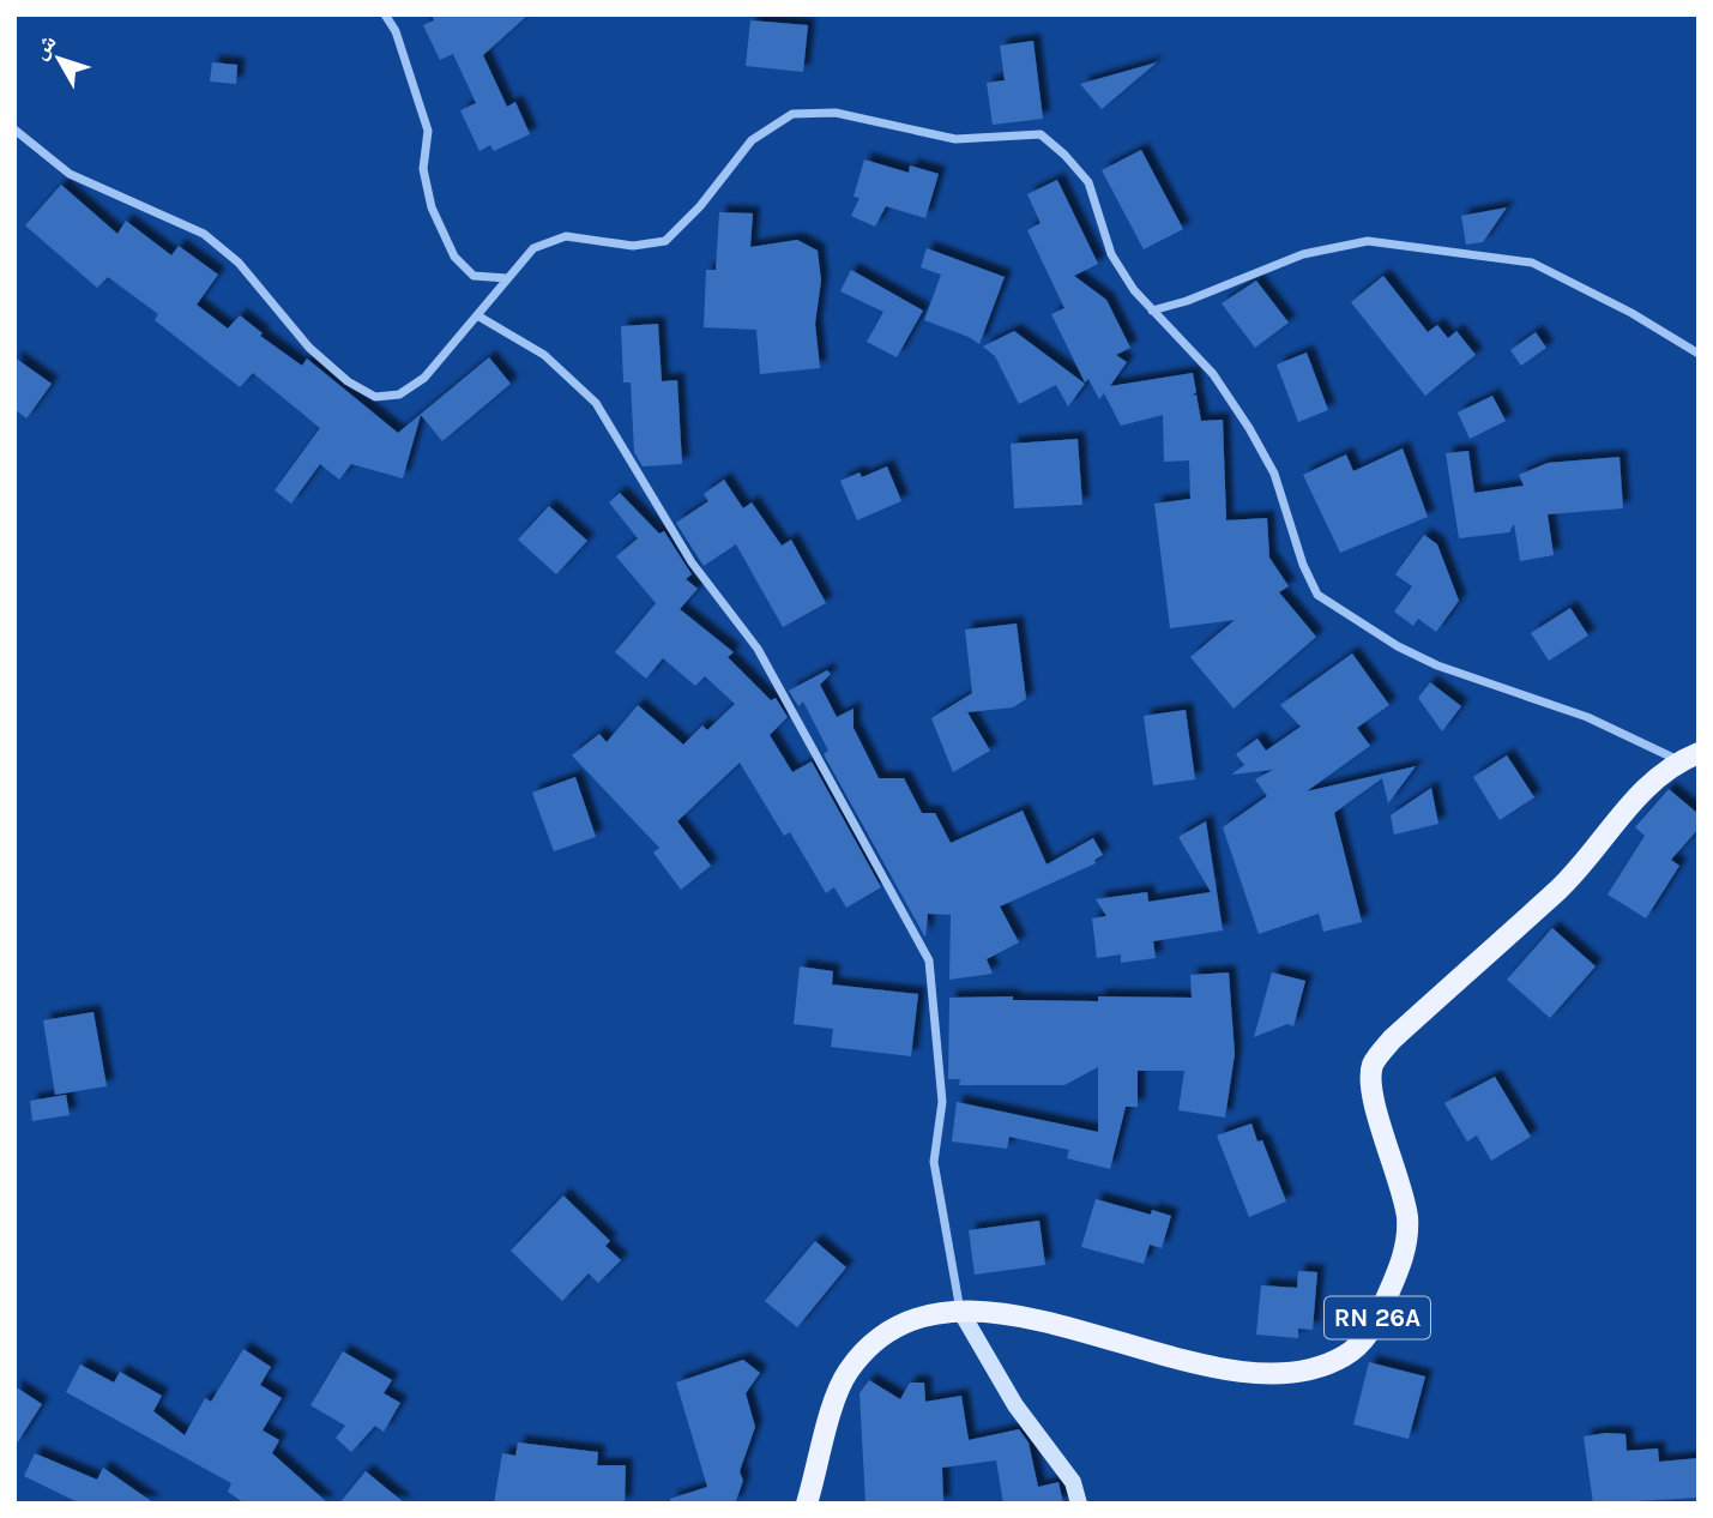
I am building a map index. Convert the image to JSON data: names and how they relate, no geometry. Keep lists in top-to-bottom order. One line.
{"streets":{"main road":["RN 26A"]},"north":"top left"}
